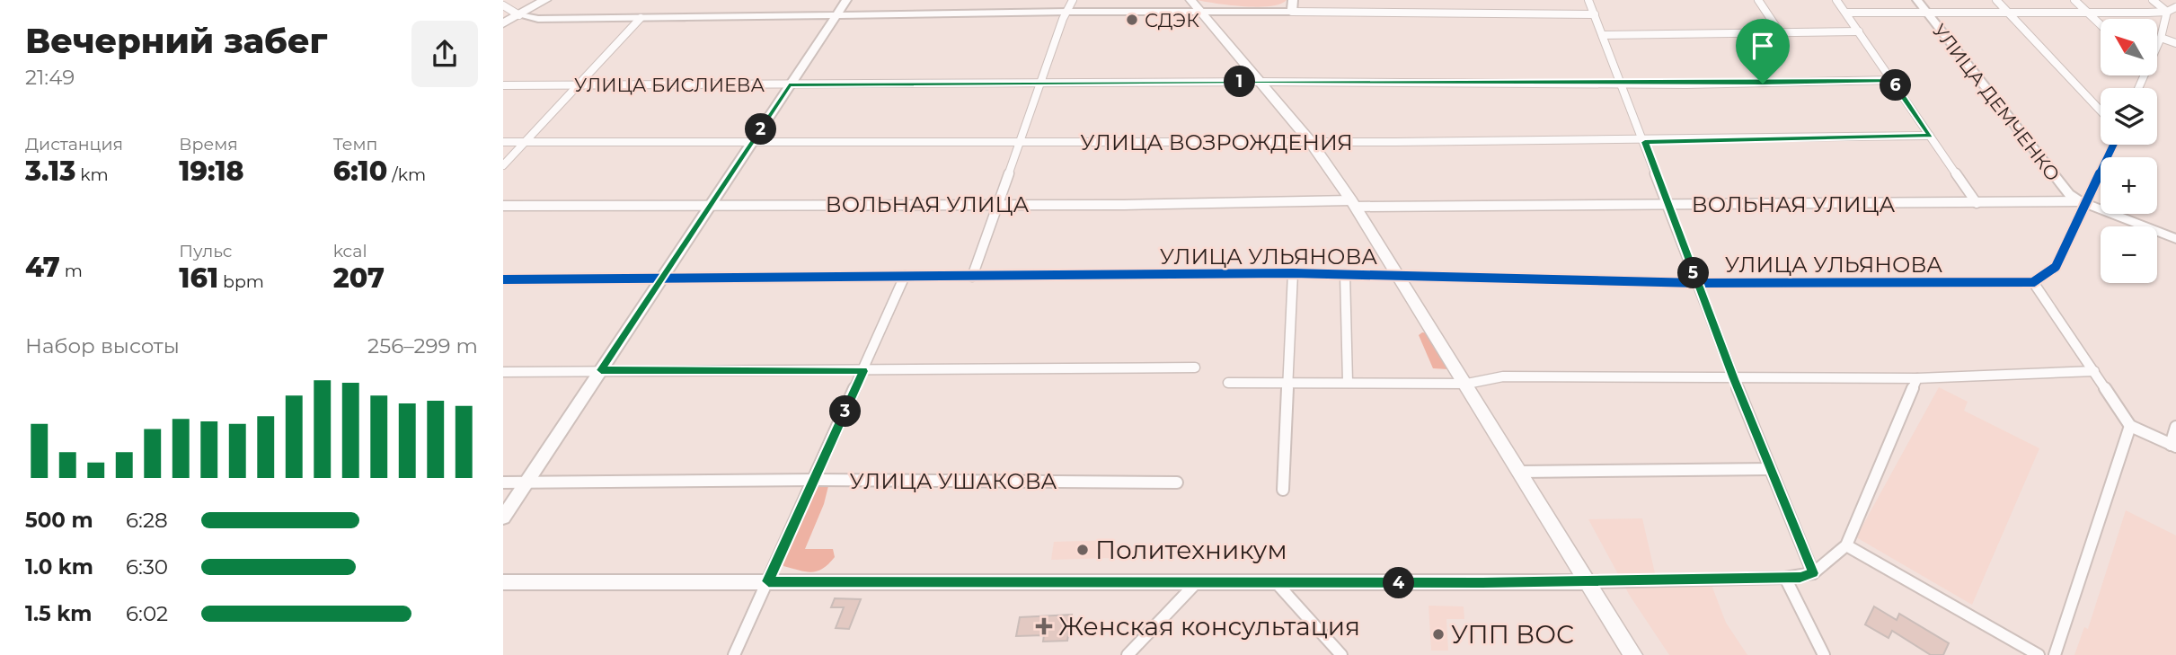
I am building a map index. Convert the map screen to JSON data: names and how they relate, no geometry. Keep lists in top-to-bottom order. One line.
{"streets":{"street":["УЛИЦА БИСЛИЕВА","УЛИЦА ДЕМЧЕНКО","УЛИЦА ВОЗРОЖДЕНИЯ","ВОЛЬНАЯ УЛИЦА","УЛИЦА УЛЬЯНОВА","УЛИЦА УШАКОВА"]},"crossings":[["УЛИЦА ДЕМЧЕНКО","ВОЛЬНАЯ УЛИЦА"]],"places":{"other":["СДЭК","Политехникум","УПП ВОС"],"health":["Женская консультация"]},"north":"top left","page":{"heading":["Вечерний забег","21:49"],"map_buttons":["+","−"],"pins":["1","6","2","5","3","4"],"stats":[["Дистанция","3.13 km"],["Время","19:18"],["Темп","6:10 /km"],["47 m"],["Пульс","161 bpm"],["kcal","207"]],"chart":["Набор высоты","256–299 m"],"list":[{"name":"500 m","note":"6:28"},{"name":"1.0 km","note":"6:30"},{"name":"1.5 km","note":"6:02"}]}}
